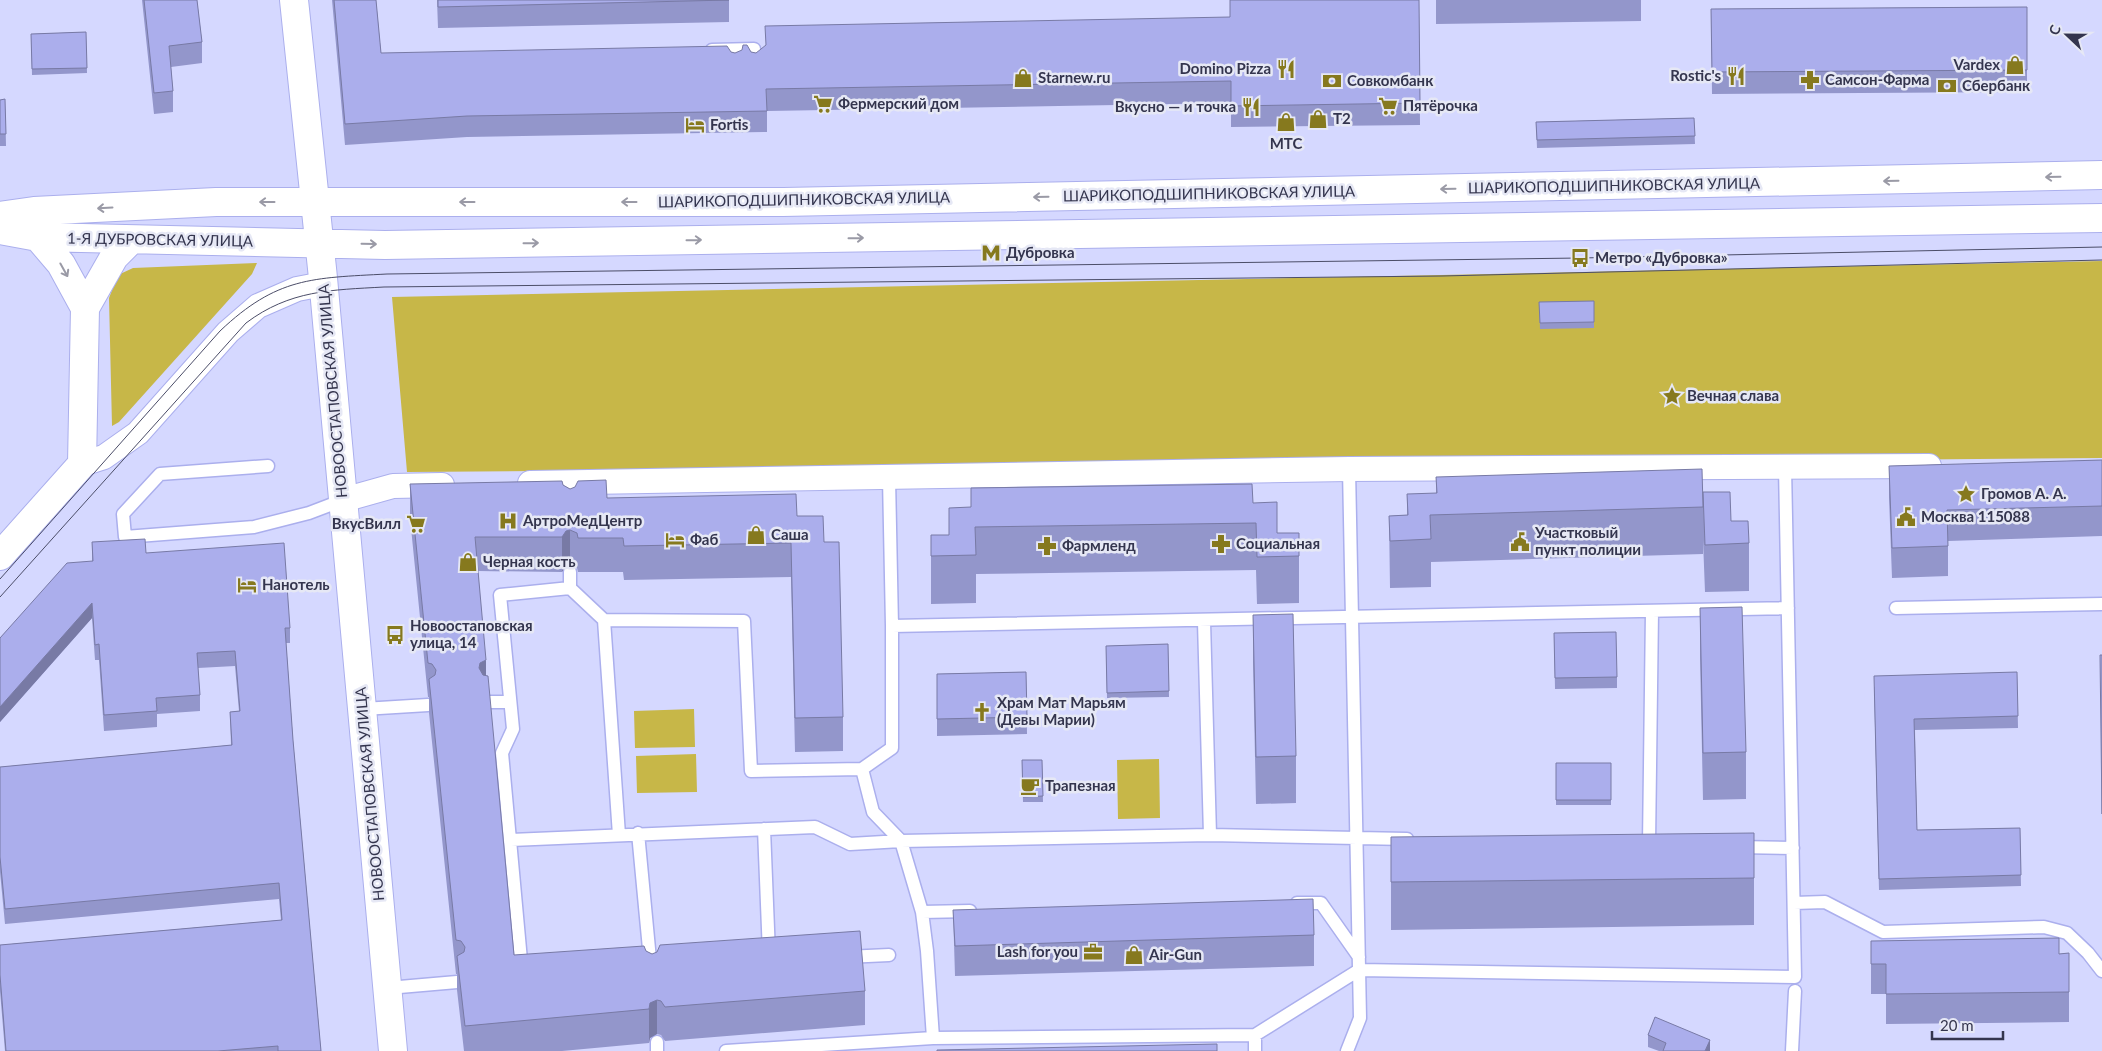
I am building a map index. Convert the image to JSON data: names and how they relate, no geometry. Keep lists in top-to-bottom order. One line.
{"streets":{"main road":["ШАРИКОПОДШИПНИКОВСКАЯ УЛИЦА","1-Я ДУБРОВСКАЯ УЛИЦА","НОВООСТАПОВСКАЯ УЛИЦА"]},"crossings":[["ШАРИКОПОДШИПНИКОВСКАЯ УЛИЦА","1-Я ДУБРОВСКАЯ УЛИЦА"],["ШАРИКОПОДШИПНИКОВСКАЯ УЛИЦА","НОВООСТАПОВСКАЯ УЛИЦА"],["1-Я ДУБРОВСКАЯ УЛИЦА","НОВООСТАПОВСКАЯ УЛИЦА"]],"places":{"shop":["Vardex","Starnew.ru","T2","МТС","Саша","Черная кость","Air-Gun"],"restaurant":["Domino Pizza","Rostic's","Вкусно — и точка"],"pharmacy":["Самсон-Фарма","Социальная","Фармленд"],"bank":["Совкомбанк","Сбербанк"],"supermarket":["Фермерский дом","Пятёрочка","ВкусВилл"],"hotel":["Fortis","Фаб","Нанотель"],"metro station":["Дубровка"],"bus stop":["Метро «Дубровка»","Новоостаповская улица, 14"],"place":["Вечная слава","Громов А. А."],"public building":["Москва 115088","Участковый пункт полиции"],"hospital":["АртроМедЦентр"],"church":["Храм Мат Марьям (Девы Марии)"],"cafe":["Трапезная"],"office":["Lash for you"]},"scale_bar":"20 m","north":"left"}
